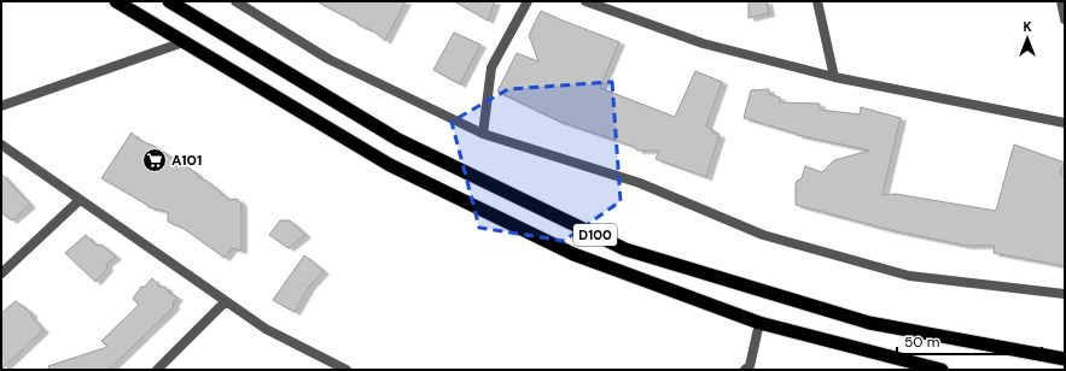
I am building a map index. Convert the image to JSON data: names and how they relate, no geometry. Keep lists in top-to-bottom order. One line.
{"streets":{"highway":["D100"]},"places":{"supermarket":["A101"]},"scale_bar":"50 m","north":"top"}
